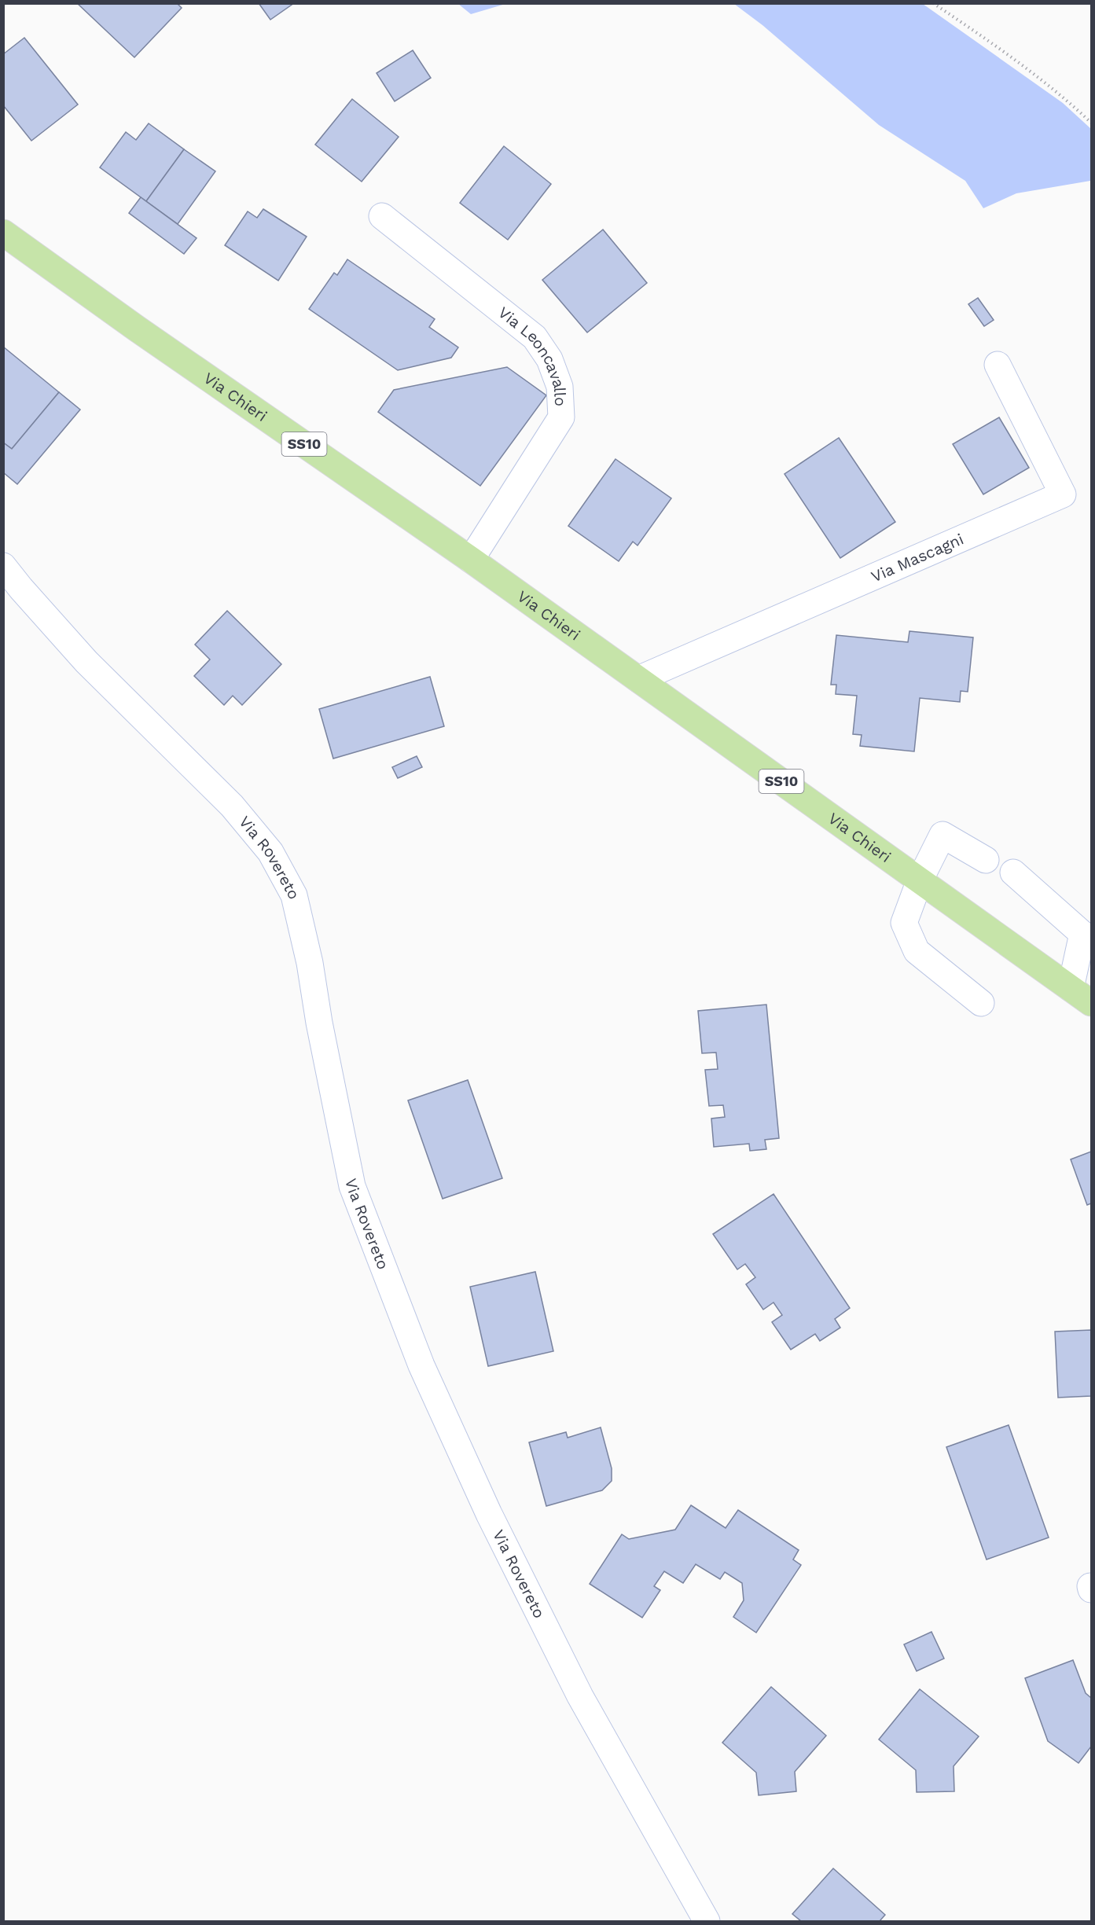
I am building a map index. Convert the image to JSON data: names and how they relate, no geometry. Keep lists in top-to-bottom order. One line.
{"streets":{"main road":["Via Chieri","SS10"],"street":["Via Leoncavallo","Via Mascagni","Via Rovereto"]},"crossings":[["Via Leoncavallo","Via Chieri"],["Via Chieri","Via Mascagni"]]}
